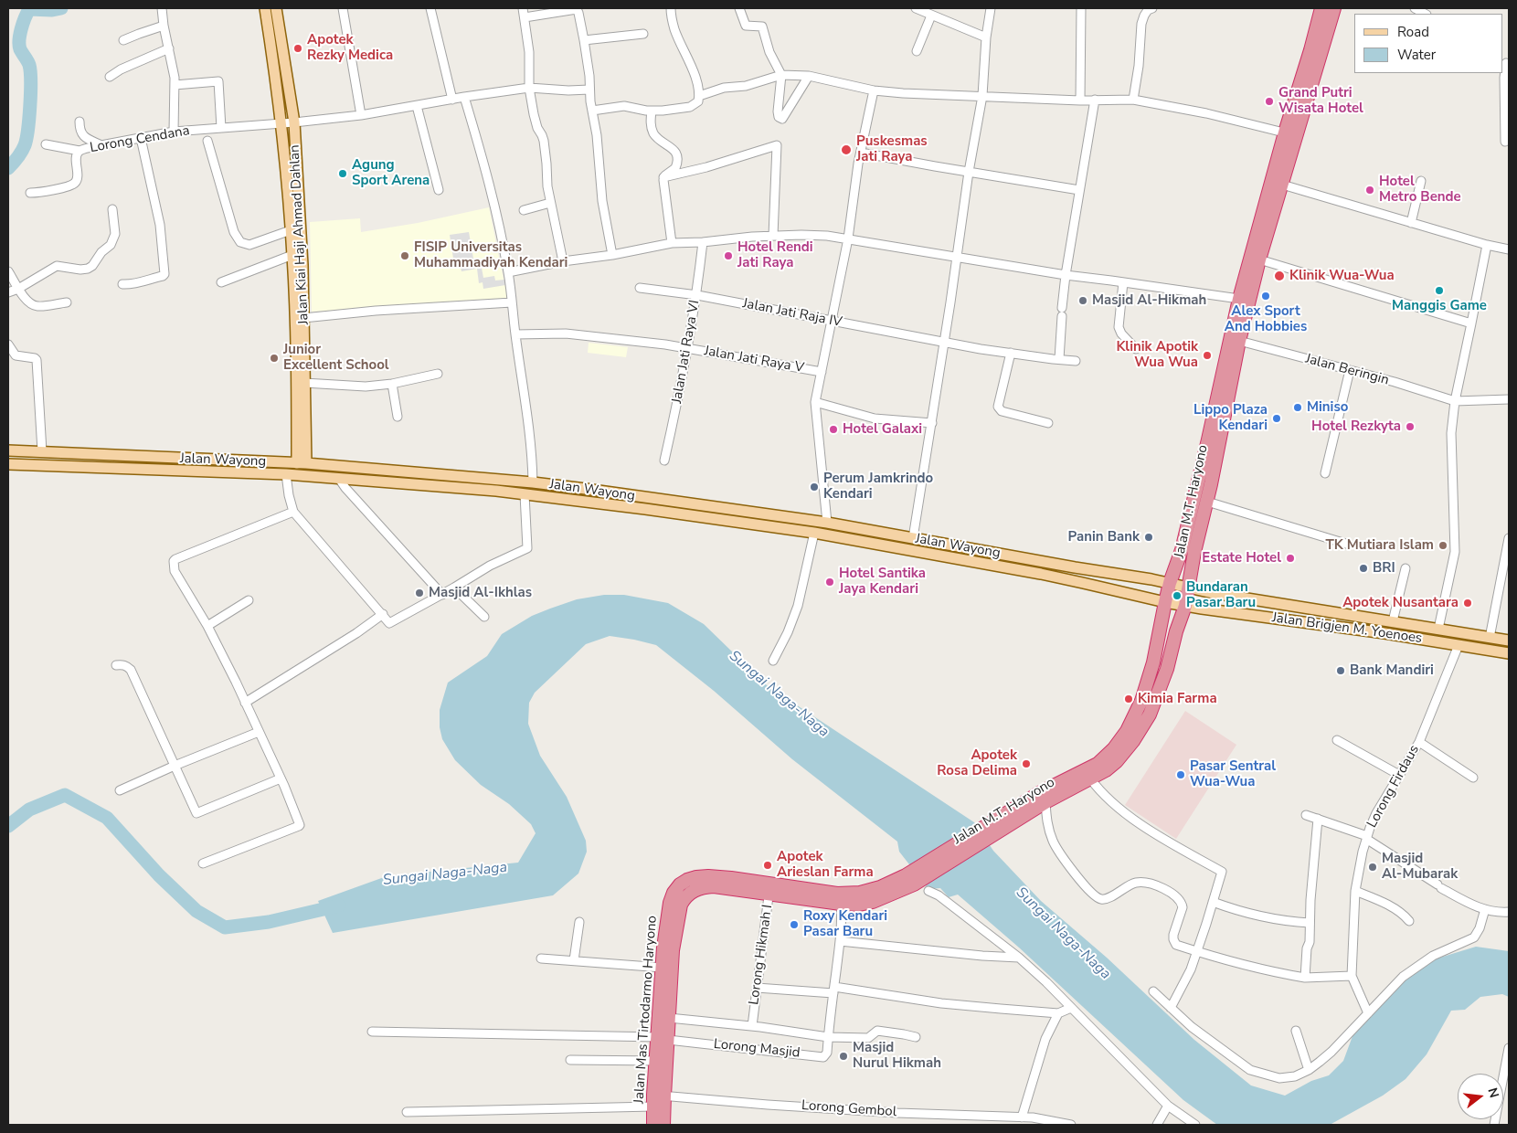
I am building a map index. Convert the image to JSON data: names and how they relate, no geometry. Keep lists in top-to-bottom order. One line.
{"streets":{"highway":["Jalan M.T. Haryono","Jalan Mas Tirtodarmo Haryono"],"main road":["Jalan Kiai Haji Ahmad Dahlan","Jalan Wayong","Jalan Brigjen M. Yoenoes"],"street":["Lorong Cendana","Jalan Jati Raja IV","Jalan Jati Raya VI","Jalan Jati Raya V","Jalan Beringin","Lorong Firdaus","Lorong Hikmah I","Lorong Masjid","Lorong Gembol"]},"crossings":[["Lorong Cendana","Jalan Kiai Haji Ahmad Dahlan"],["Jalan Kiai Haji Ahmad Dahlan","Jalan Wayong"],["Jalan Jati Raja IV","Jalan Jati Raya VI"],["Jalan Jati Raya VI","Jalan Jati Raya V"],["Jalan Beringin","Jalan M.T. Haryono"],["Jalan Wayong","Jalan M.T. Haryono"],["Jalan Wayong","Jalan Brigjen M. Yoenoes"],["Jalan M.T. Haryono","Jalan Brigjen M. Yoenoes"],["Jalan M.T. Haryono","Jalan Mas Tirtodarmo Haryono"],["Jalan Brigjen M. Yoenoes","Lorong Firdaus"],["Lorong Hikmah I","Jalan Mas Tirtodarmo Haryono"],["Jalan Mas Tirtodarmo Haryono","Lorong Masjid"],["Jalan Mas Tirtodarmo Haryono","Lorong Gembol"]],"water":["Sungai Naga-Naga"],"places":["Apotek Rezky Medica","Grand Putri Wisata Hotel","Puskesmas Jati Raya","Agung Sport Arena","Hotel Metro Bende","FISIP Universitas Muhammadiyah Kendari","Hotel Rendi Jati Raya","Klinik Wua-Wua","Manggis Game","Alex Sport And Hobbies","Masjid Al-Hikmah","Klinik Apotik Wua Wua","Junior Excellent School","Miniso","Lippo Plaza Kendari","Hotel Rezkyta","Hotel Galaxi","Perum Jamkrindo Kendari","Panin Bank","TK Mutiara Islam","Estate Hotel","BRI","Hotel Santika Jaya Kendari","Masjid Al-Ikhlas","Bundaran Pasar Baru","Apotek Nusantara","Bank Mandiri","Kimia Farma","Apotek Rosa Delima","Pasar Sentral Wua-Wua","Apotek Arieslan Farma","Masjid Al-Mubarak","Roxy Kendari Pasar Baru","Masjid Nurul Hikmah"],"legend":["Road","Water"],"north":"right"}
